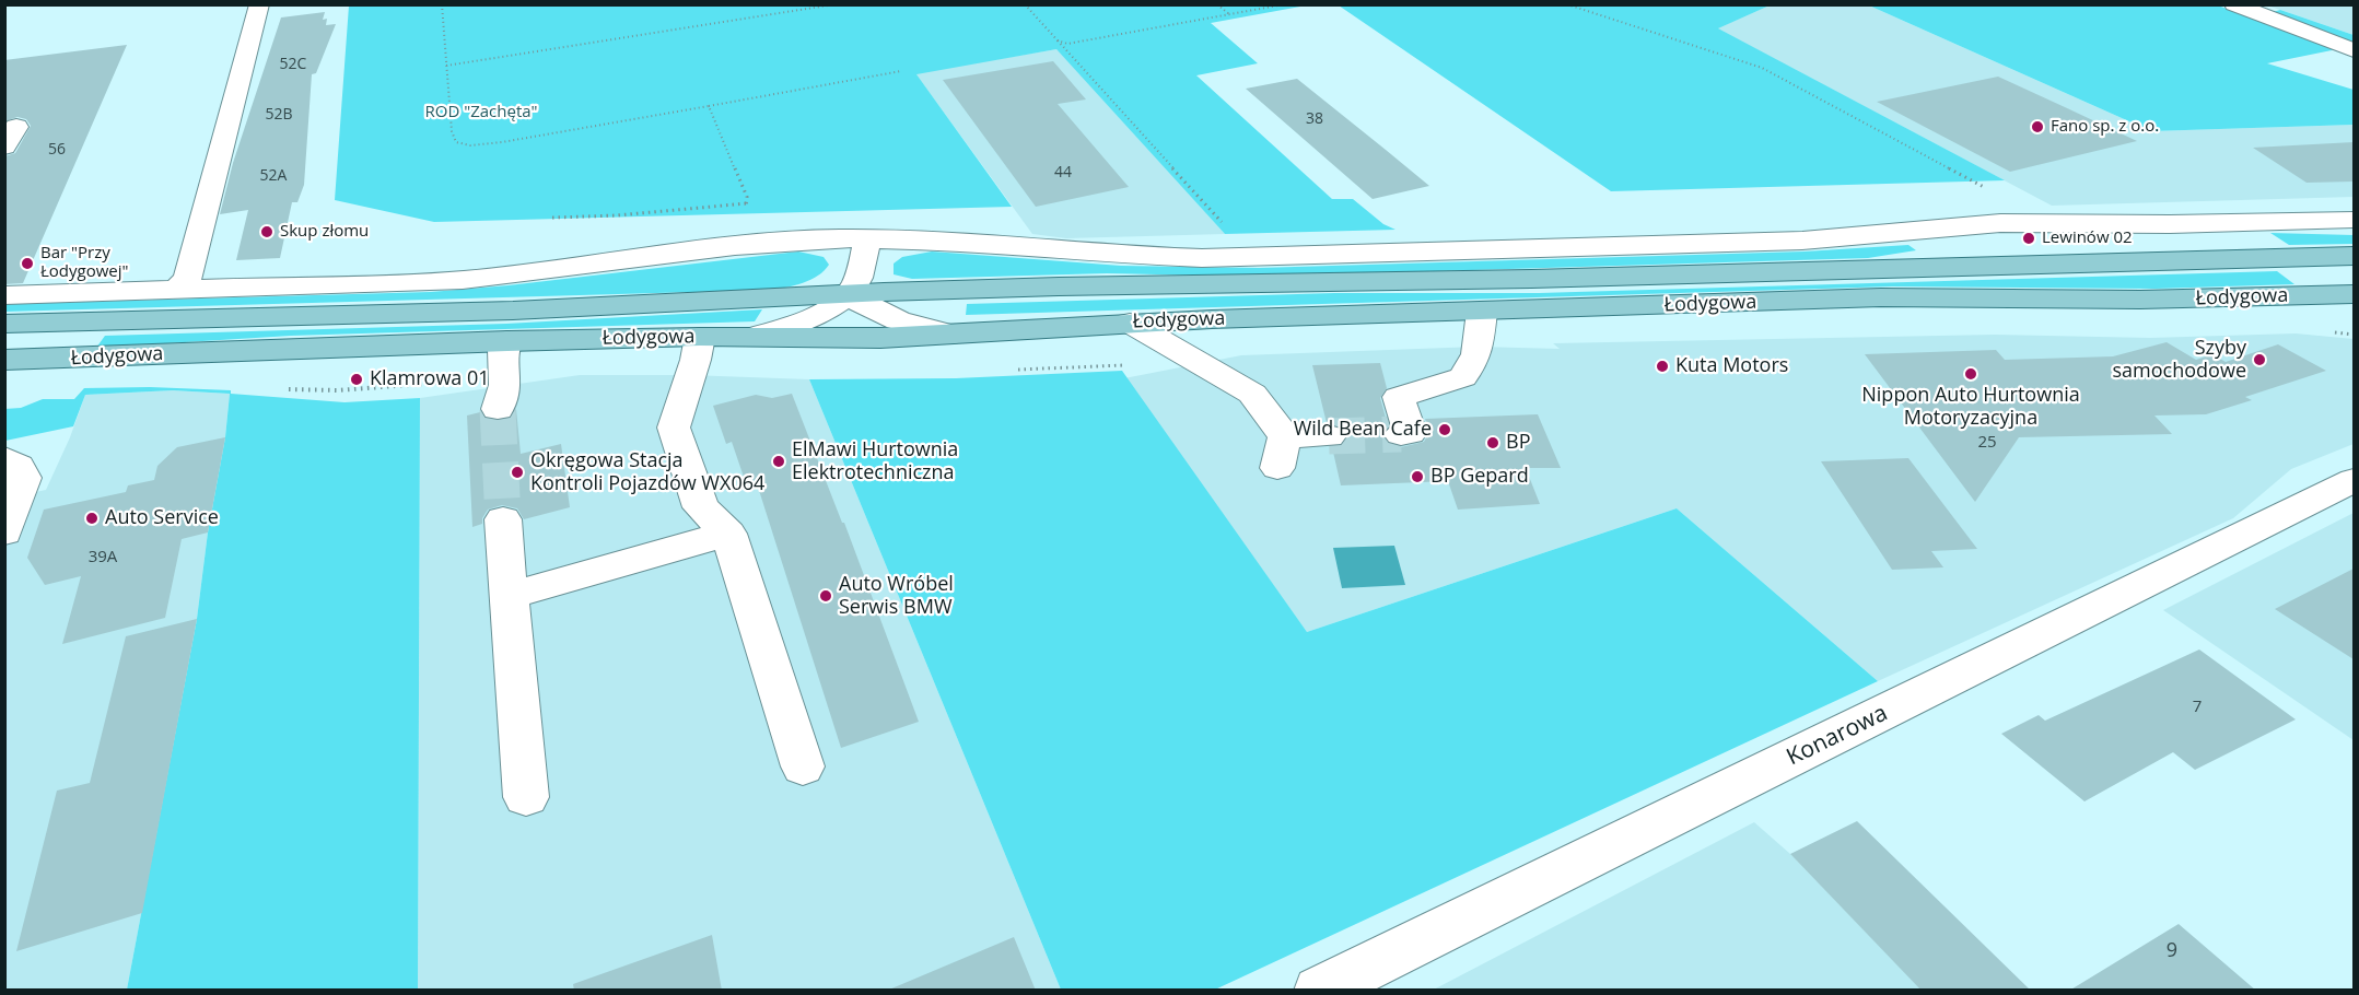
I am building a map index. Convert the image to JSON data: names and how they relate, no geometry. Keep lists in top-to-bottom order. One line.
{"streets":{"main road":["Łodygowa"],"street":["Konarowa"]},"parks":["ROD \"Zachęta\""],"places":["Fano sp. z o.o.","Skup złomu","Lewinów 02","Bar \"Przy Łodygowej\"","Szyby samochodowe","Kuta Motors","Nippon Auto Hurtownia Motoryzacyjna","Klamrowa 01","Wild Bean Cafe","BP","ElMawi Hurtownia Elektrotechniczna","Okręgowa Stacja Kontroli Pojazdów WX064","BP Gepard","Auto Service","Auto Wróbel Serwis BMW"],"house_numbers":["52C","52B","38","56","44","52A","25","39A","7","9"]}
